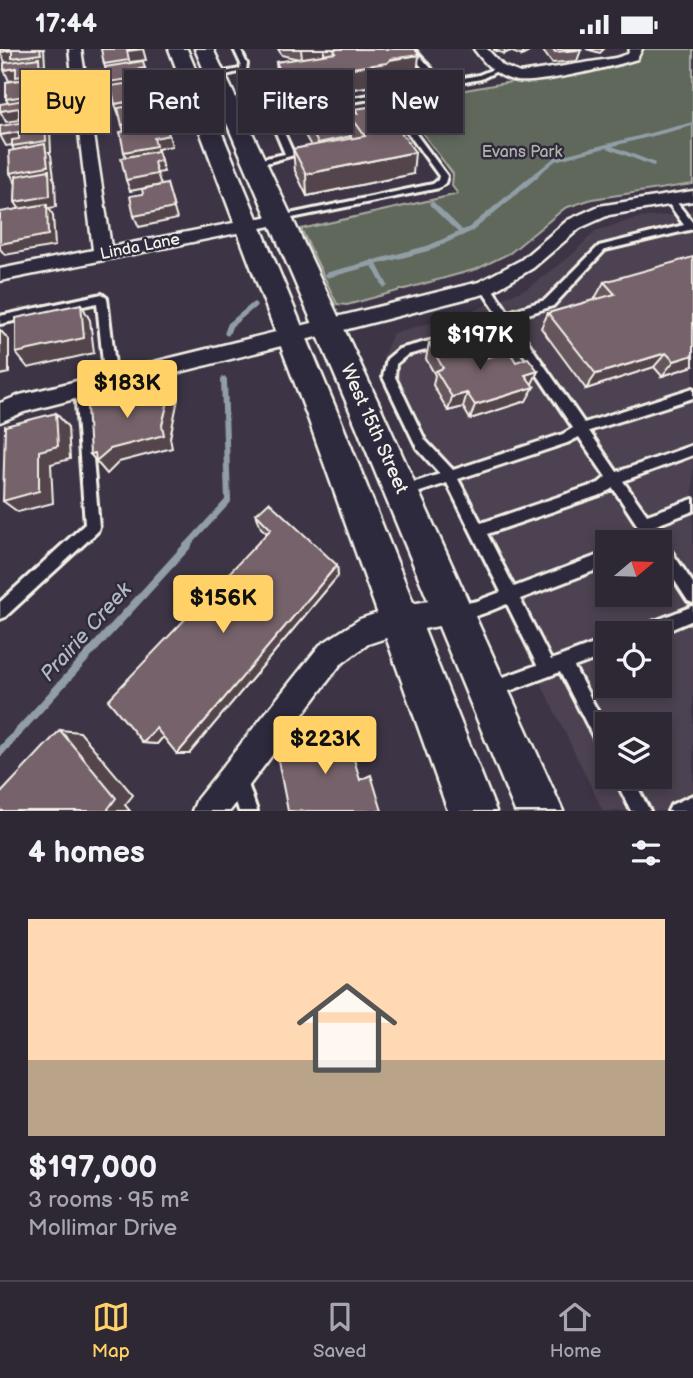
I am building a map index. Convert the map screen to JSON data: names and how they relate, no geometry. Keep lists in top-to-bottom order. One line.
{"streets":{"main road":["West 15th Street"],"street":["Linda Lane"]},"crossings":[["Linda Lane","West 15th Street"]],"water":["Prairie Creek"],"parks":["Evans Park"],"north":"right","page":{"status":"17:44","chip":["Buy","Rent","Filters","New"],"price":["$197K","$183K","$156K","$223K"],"heading":"4 homes","list":[{"name":"$197,000","note":"3 rooms · 95 m² · Mollimar Drive"}],"tabs":["Map","Saved","Home"]}}
